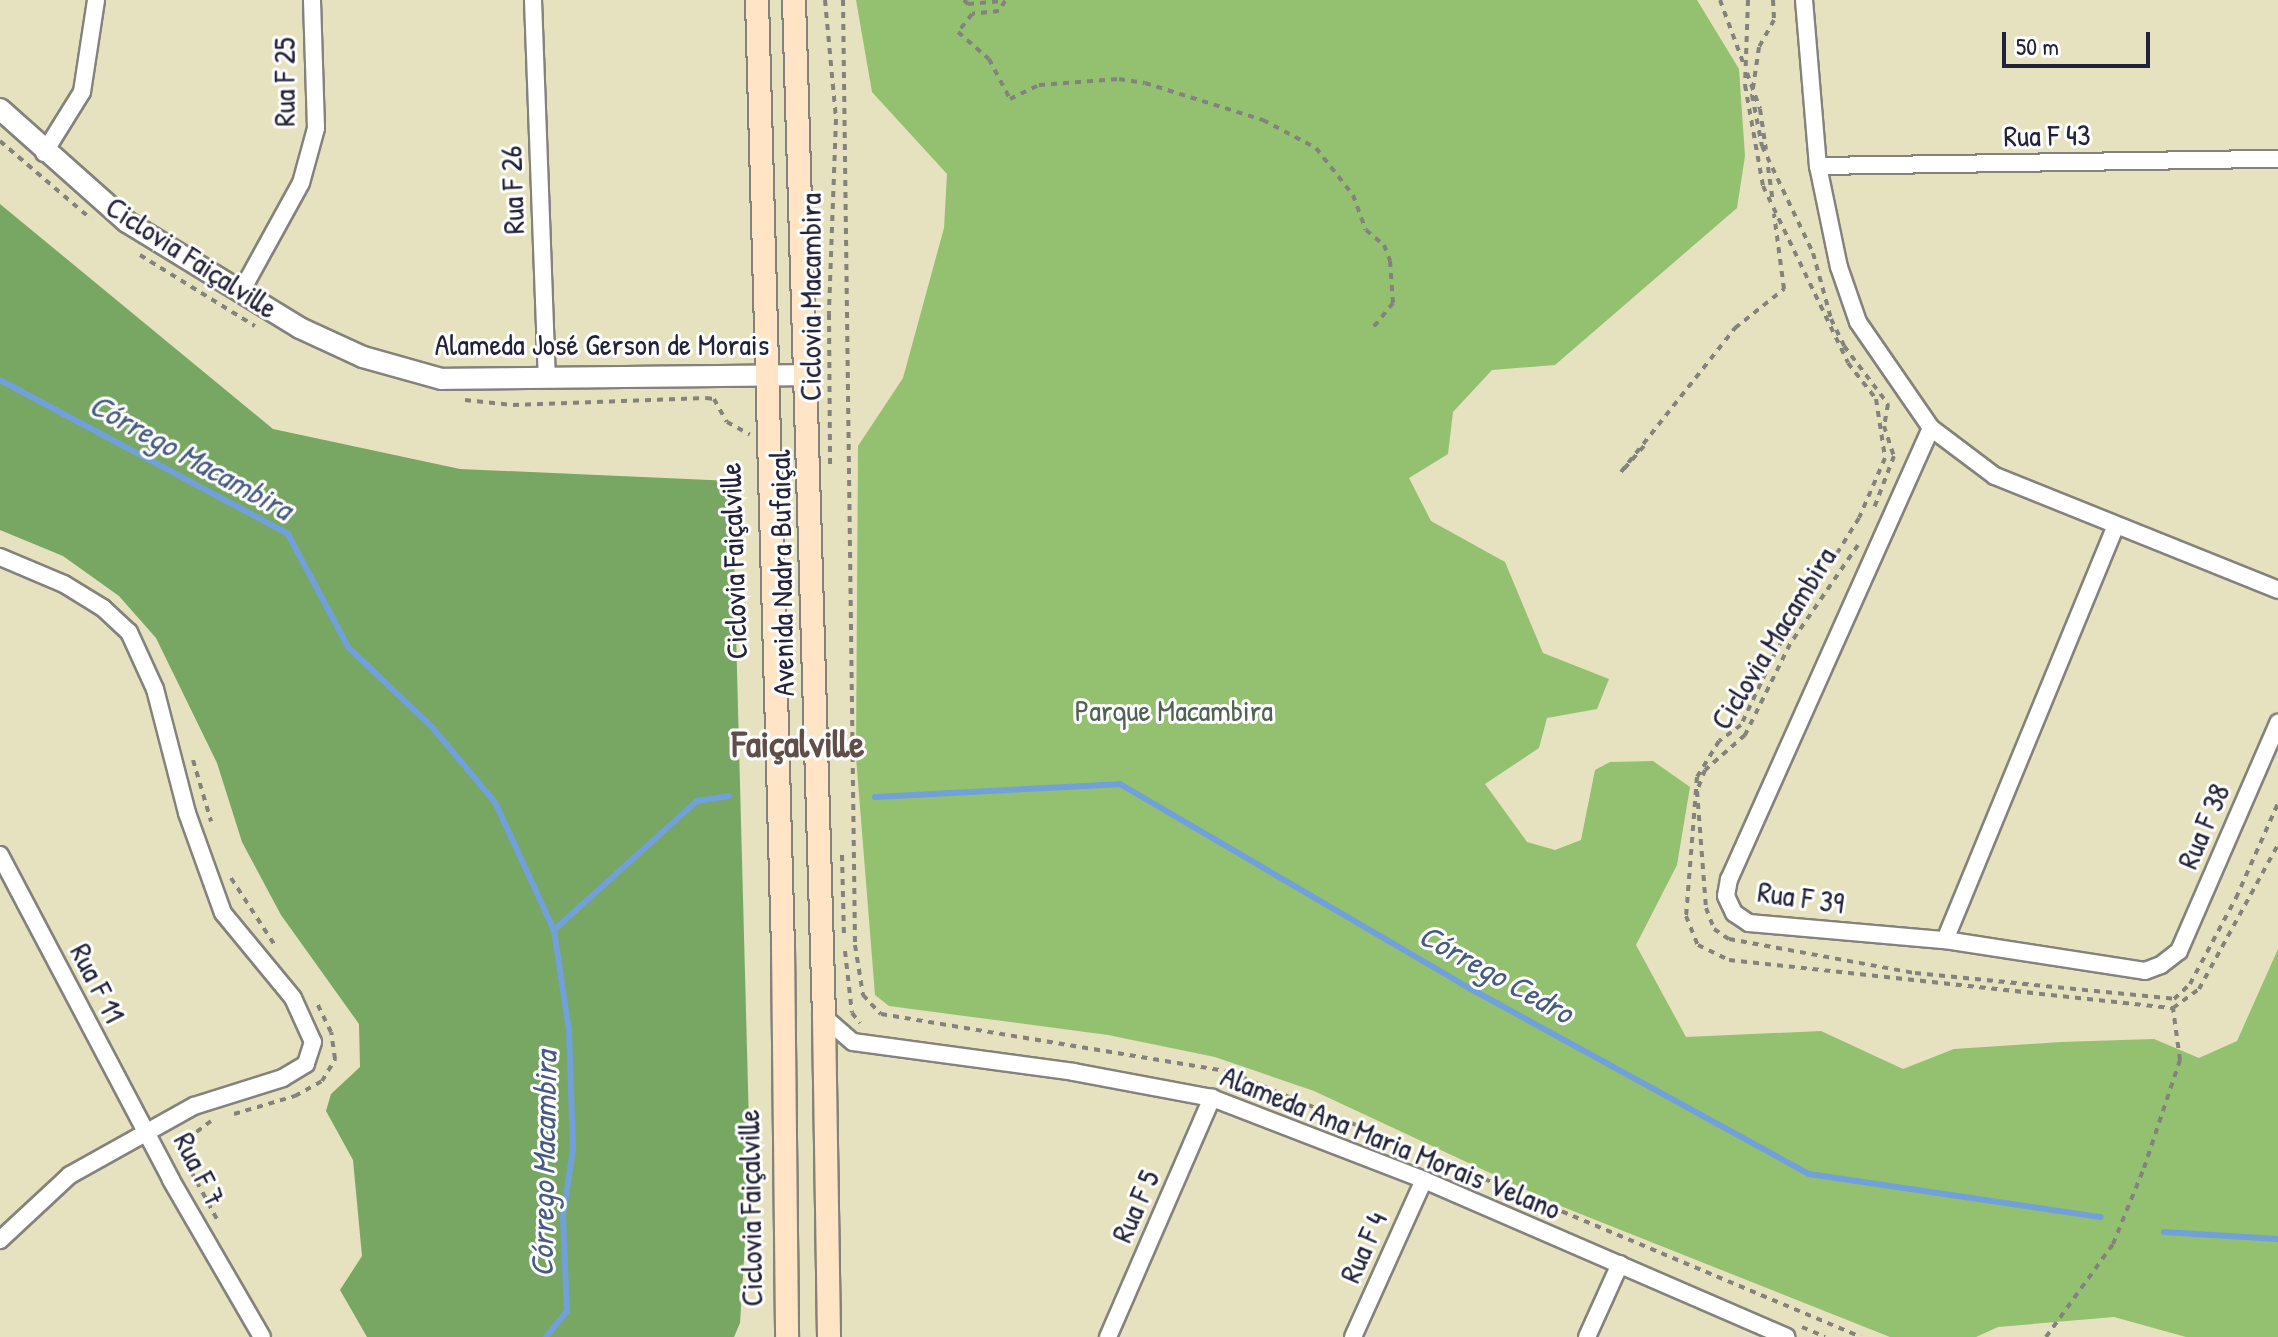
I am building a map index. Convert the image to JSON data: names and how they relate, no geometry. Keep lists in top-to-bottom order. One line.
{"streets":{"main road":["Avenida Nadra Bufaiçal"],"street":["Rua F 25","Rua F 43","Rua F 26","Alameda José Gerson de Morais","Rua F 38","Rua F 39","Rua F 11","Alameda Ana Maria Morais Velano","Rua F 7","Rua F 5","Rua F 4"],"path":["Ciclovia Faiçalville","Ciclovia Macambira"]},"crossings":[["Rua F 25","Alameda José Gerson de Morais"],["Rua F 26","Alameda José Gerson de Morais"],["Alameda José Gerson de Morais","Avenida Nadra Bufaiçal"],["Avenida Nadra Bufaiçal","Alameda Ana Maria Morais Velano"],["Rua F 38","Rua F 39"],["Rua F 11","Rua F 7"],["Alameda Ana Maria Morais Velano","Rua F 5"],["Alameda Ana Maria Morais Velano","Rua F 4"]],"districts":["Faiçalville"],"water":["Córrego Macambira","Córrego Cedro"],"parks":["Parque Macambira"],"scale_bar":"50 m"}
